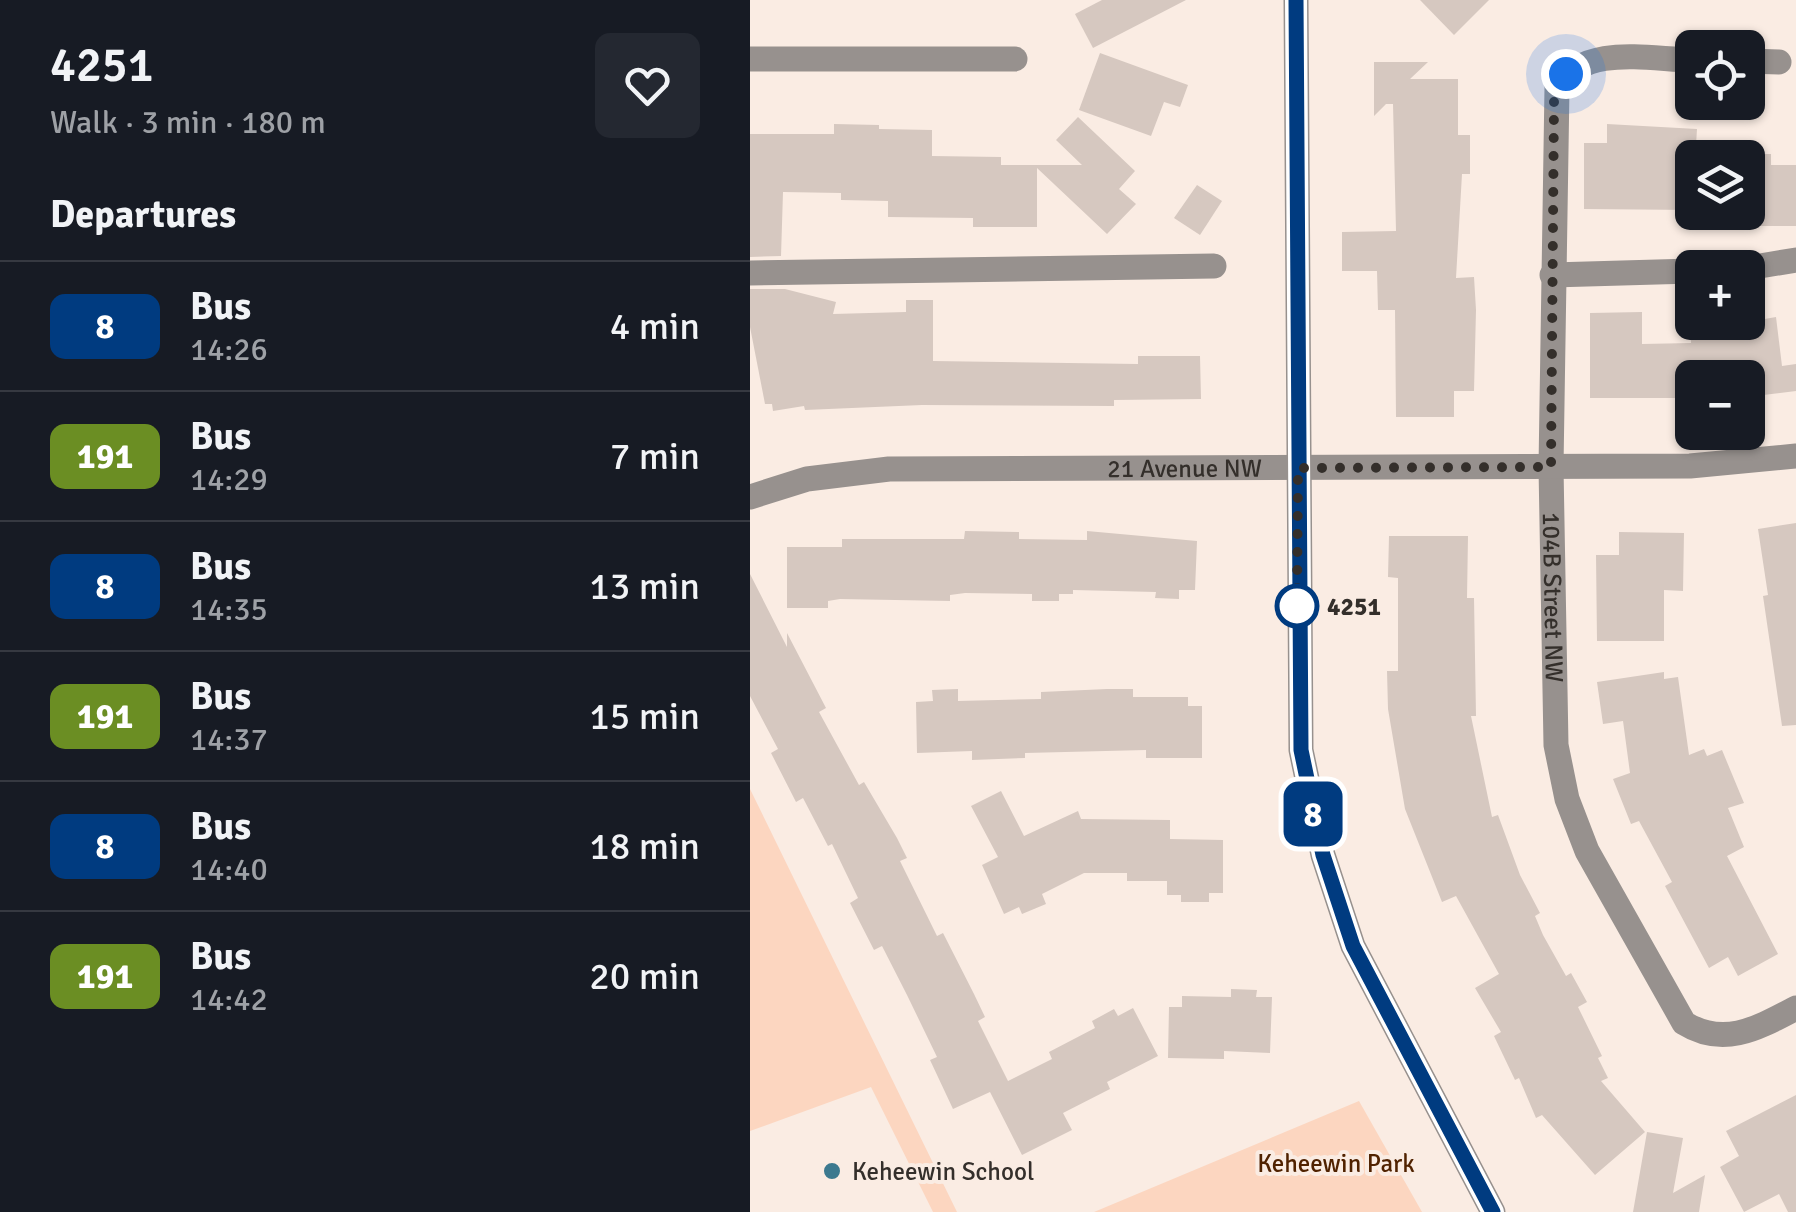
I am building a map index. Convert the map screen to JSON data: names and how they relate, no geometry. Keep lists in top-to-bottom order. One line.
{"streets":{"street":["21 Avenue NW","104B Street NW"]},"crossings":[["21 Avenue NW","104B Street NW"]],"parks":["Keheewin Park"],"places":["4251","Keheewin School"],"lines":["bus line 8"],"page":{"heading":[["4251","Walk · 3 min · 180 m"],"Departures"],"on_map":"8","map_buttons":["+","−"],"list":[{"mark":"8","name":"Bus","note":"14:26","value":"4 min"},{"mark":"191","name":"Bus","note":"14:29","value":"7 min"},{"mark":"8","name":"Bus","note":"14:35","value":"13 min"},{"mark":"191","name":"Bus","note":"14:37","value":"15 min"},{"mark":"8","name":"Bus","note":"14:40","value":"18 min"},{"mark":"191","name":"Bus","note":"14:42","value":"20 min"}]}}
